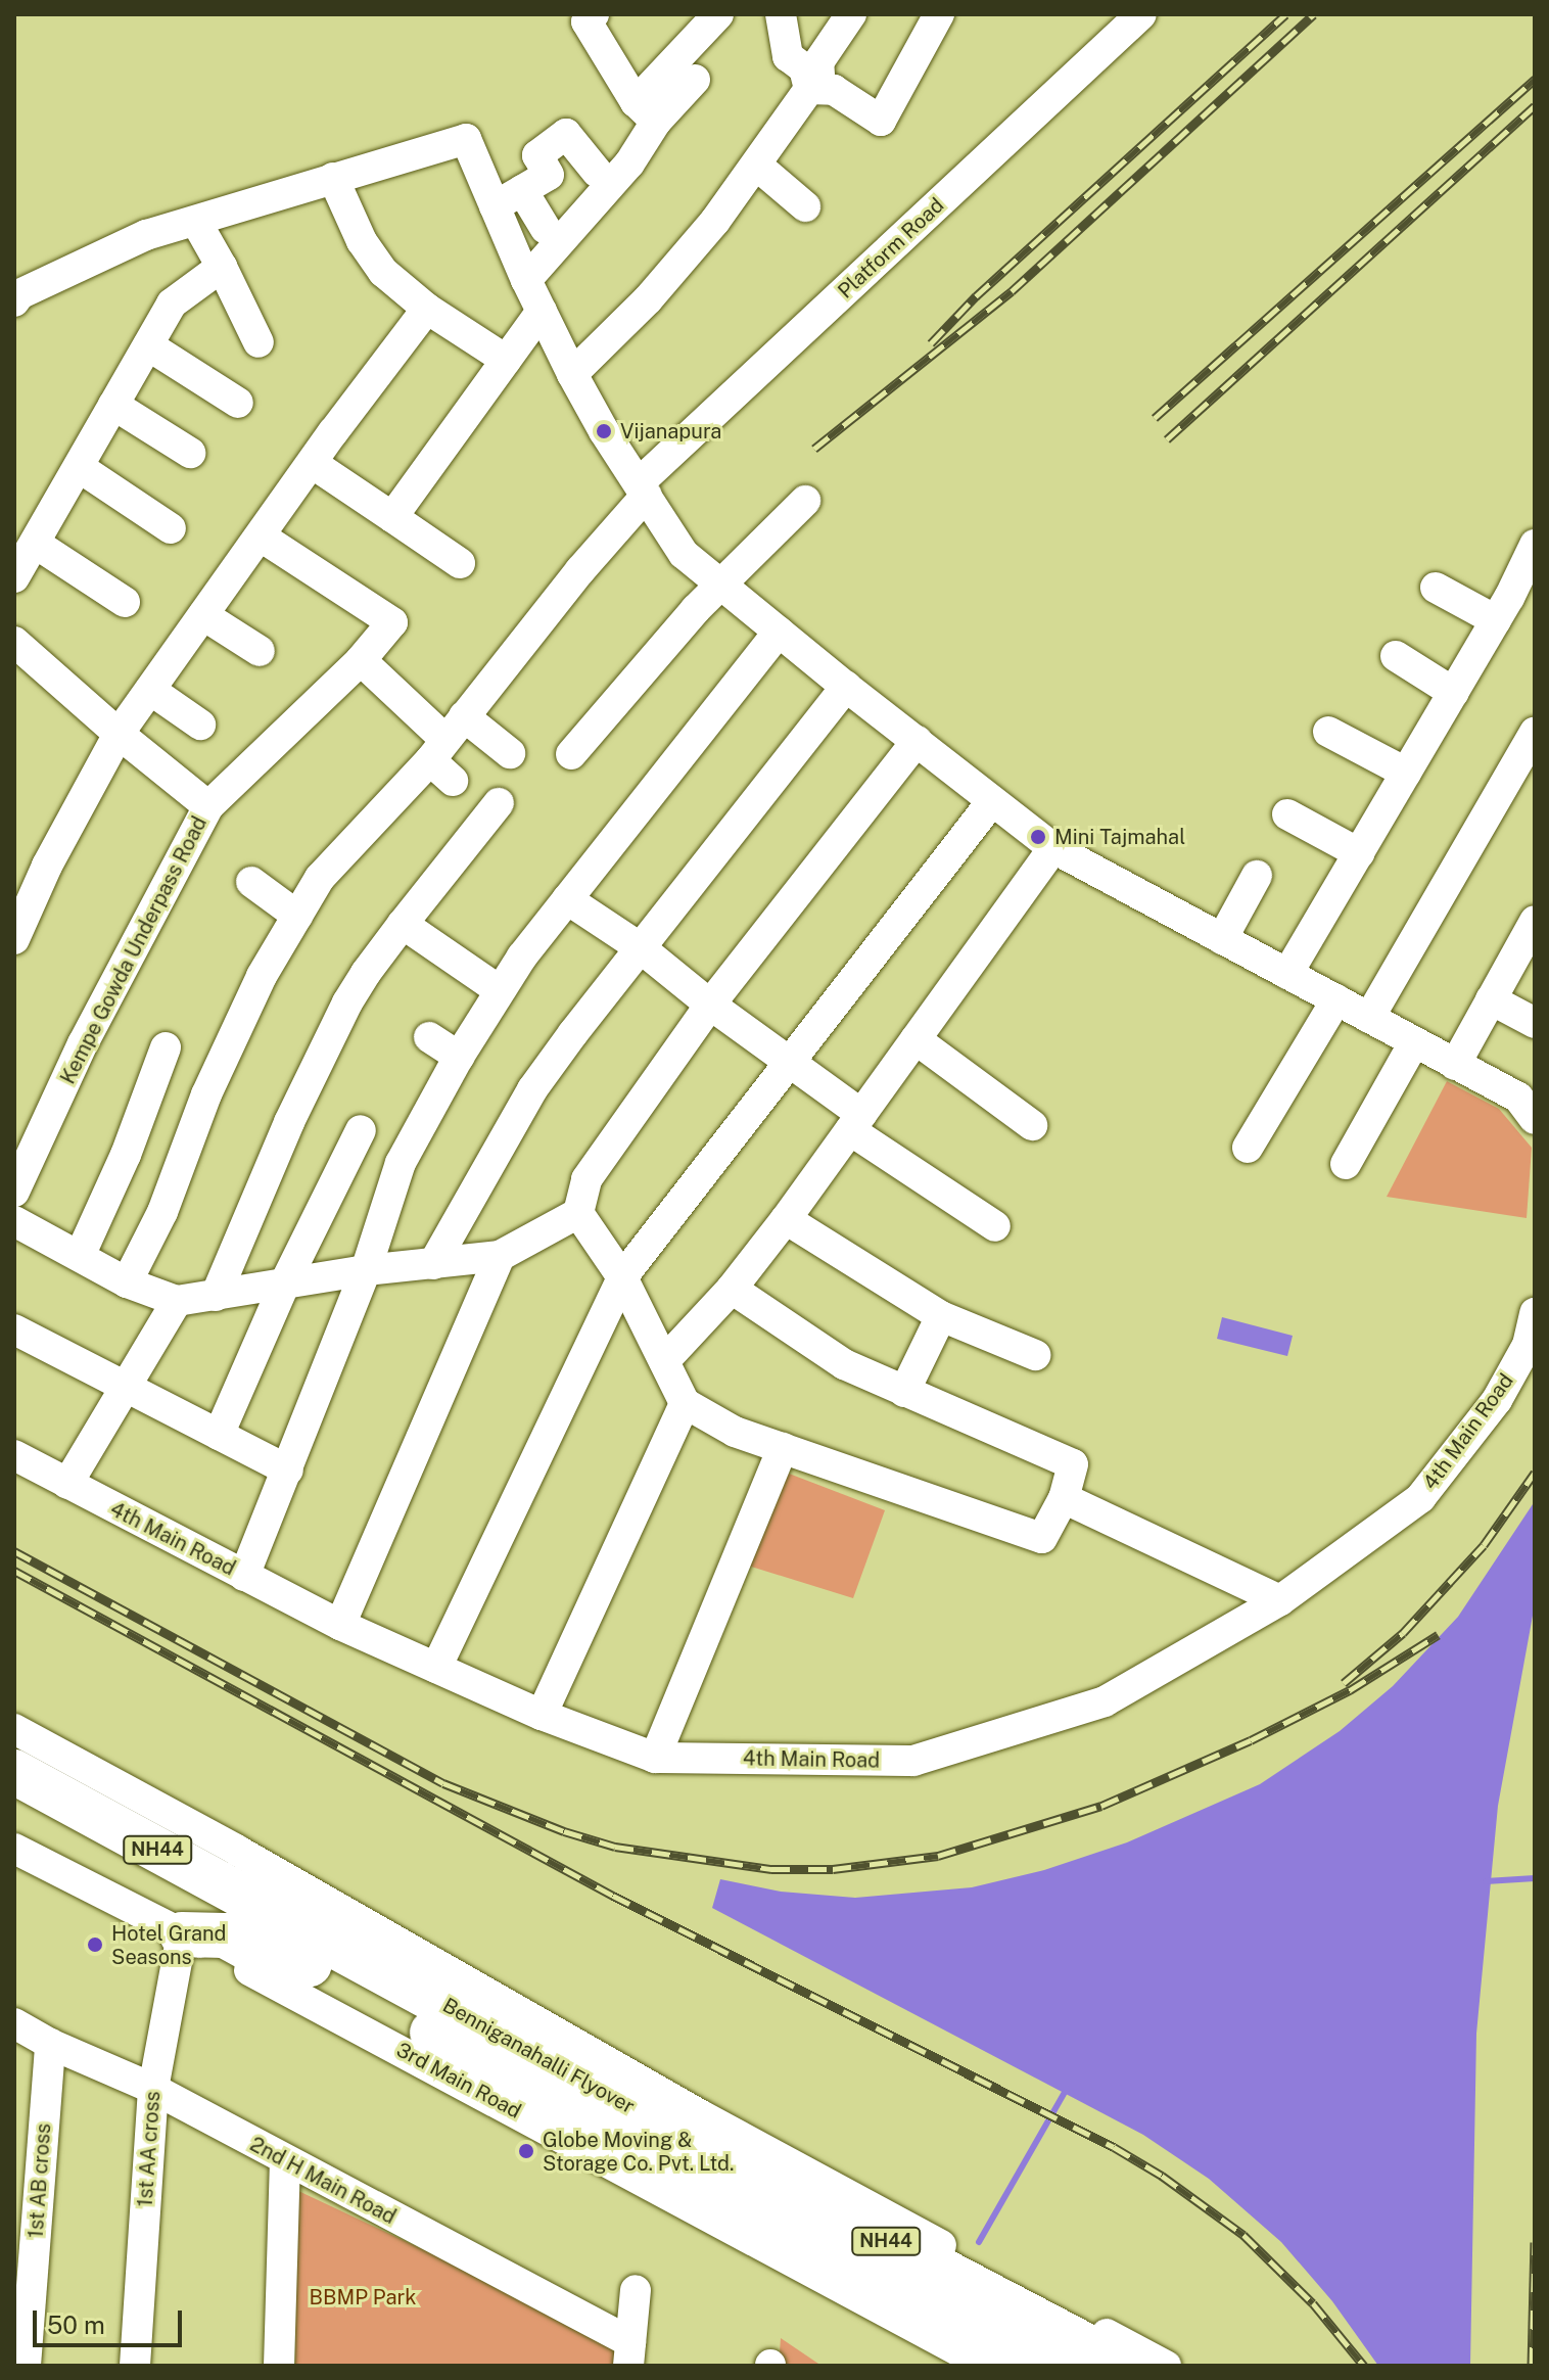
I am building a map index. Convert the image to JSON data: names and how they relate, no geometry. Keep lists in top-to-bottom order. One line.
{"streets":{"highway":["NH44","Benniganahalli Flyover"],"street":["Platform Road","Kempe Gowda Underpass Road","4th Main Road","3rd Main Road","1st AA cross","1st AB cross","2nd H Main Road"]},"crossings":[["NH44","Benniganahalli Flyover"],["3rd Main Road","1st AA cross"],["1st AA cross","2nd H Main Road"],["1st AB cross","2nd H Main Road"]],"parks":["BBMP Park"],"places":["Vijanapura","Mini Tajmahal","Hotel Grand Seasons","Globe Moving & Storage Co. Pvt. Ltd."],"scale_bar":"50 m"}
